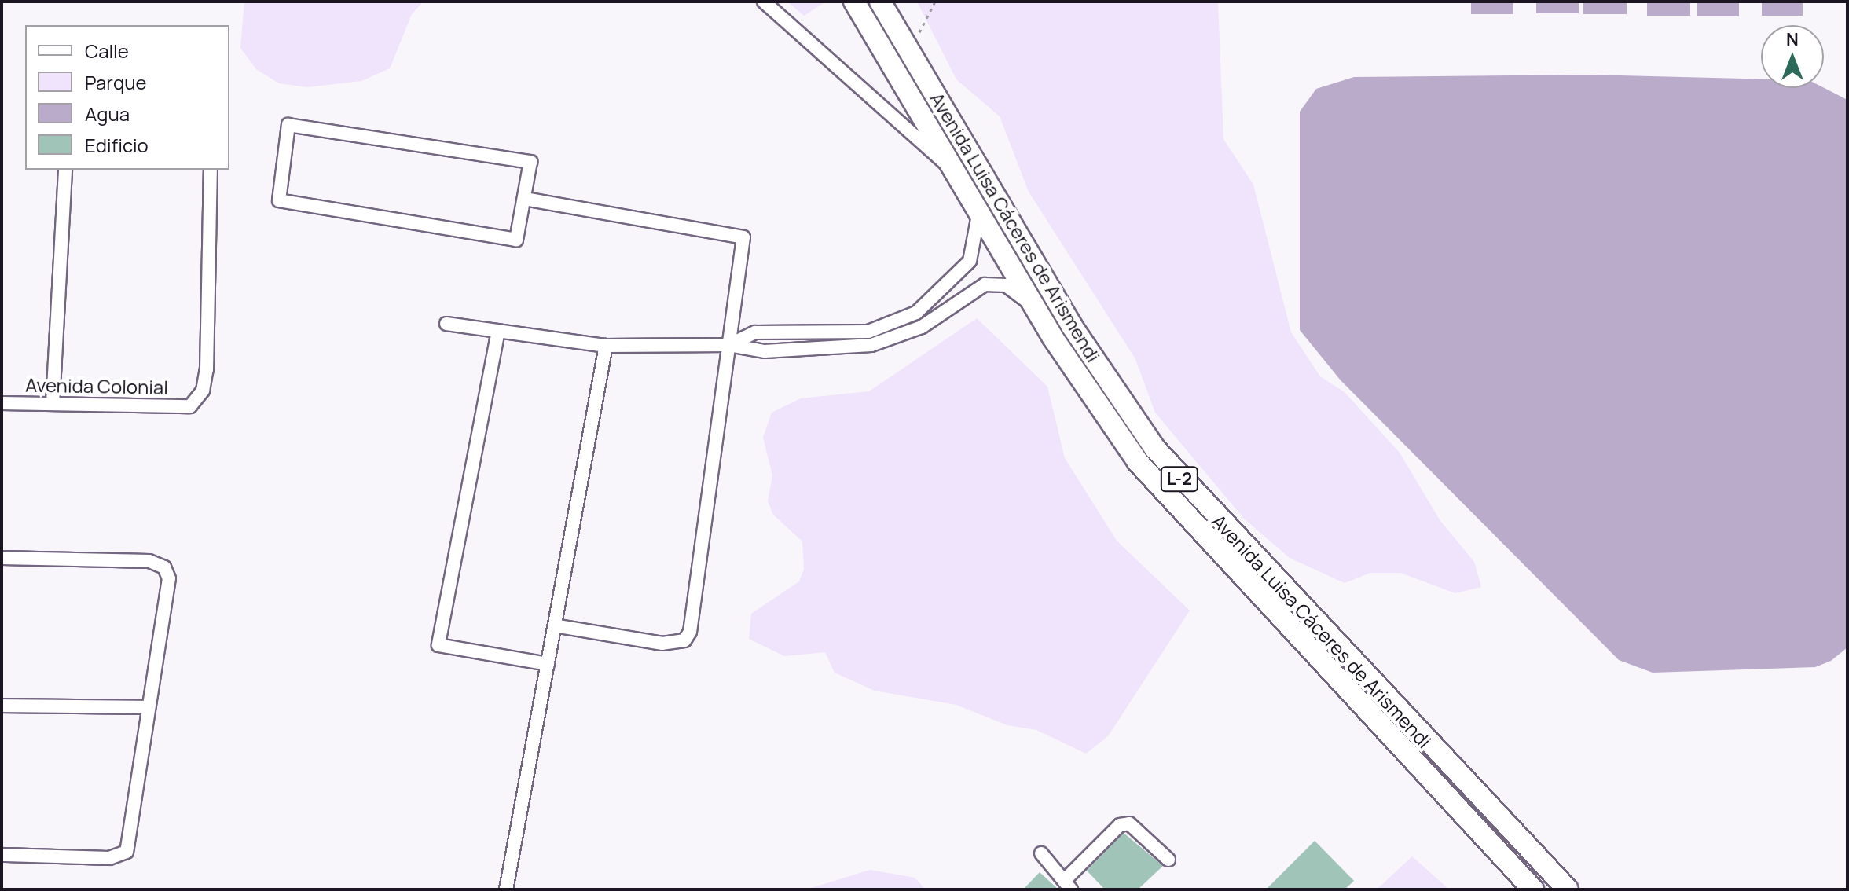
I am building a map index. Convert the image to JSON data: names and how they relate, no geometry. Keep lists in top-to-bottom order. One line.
{"streets":{"main road":["Avenida Luisa Cáceres de Arismendi","L-2"],"street":["Avenida Colonial"]},"crossings":[["Avenida Luisa Cáceres de Arismendi","L-2"]],"legend":["Calle","Parque","Agua","Edificio"],"north":"top"}
